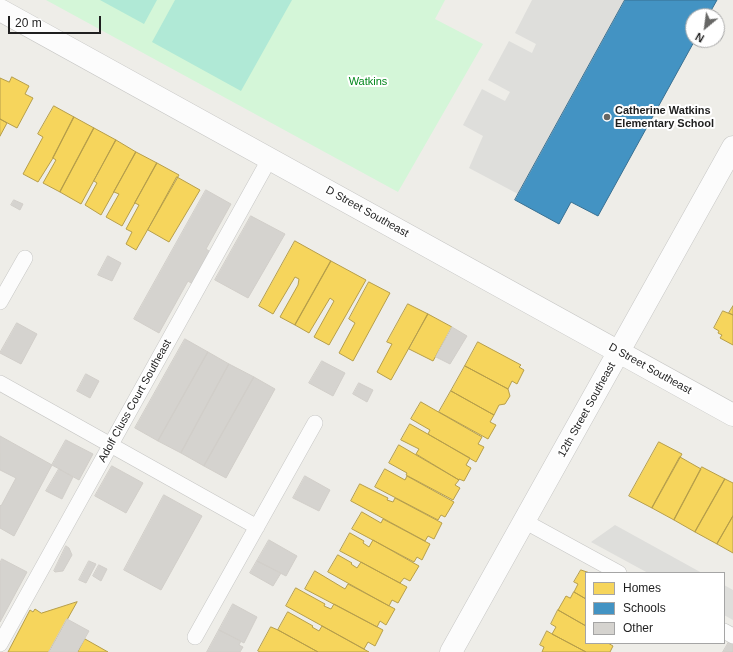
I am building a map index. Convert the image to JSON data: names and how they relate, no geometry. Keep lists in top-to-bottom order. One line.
{"streets":{"street":["D Street Southeast","12th Street Southeast"],"lane":["Adolf Cluss Court Southeast"]},"crossings":[["D Street Southeast","Adolf Cluss Court Southeast"],["D Street Southeast","12th Street Southeast"]],"parks":["Watkins"],"places":["Catherine Watkins Elementary School"],"legend":["Homes","Schools","Other"],"scale_bar":"20 m","north":"bottom left"}
